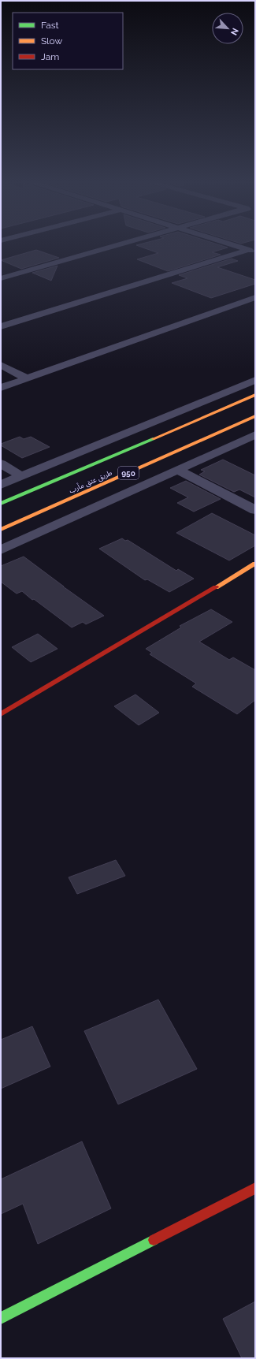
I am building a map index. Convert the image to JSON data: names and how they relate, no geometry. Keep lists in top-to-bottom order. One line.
{"streets":{"main road":["950","طريق عتق مأرب"]},"legend":["Fast","Slow","Jam"],"north":"bottom right"}
